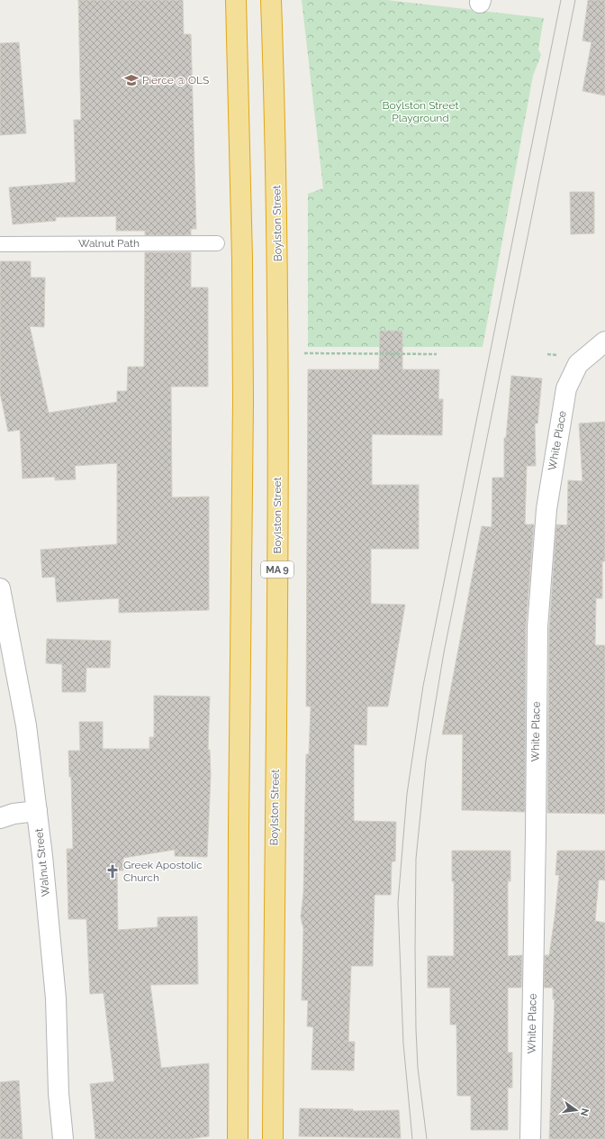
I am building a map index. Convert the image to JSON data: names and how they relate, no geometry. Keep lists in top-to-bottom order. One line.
{"streets":{"highway":["Boylston Street","MA 9"],"street":["White Place","Walnut Street"],"lane":["Walnut Path"]},"parks":["Boylston Street Playground"],"places":{"school or university":["Pierce @ OLS"],"church":["Greek Apostolic Church"]},"north":"right"}
